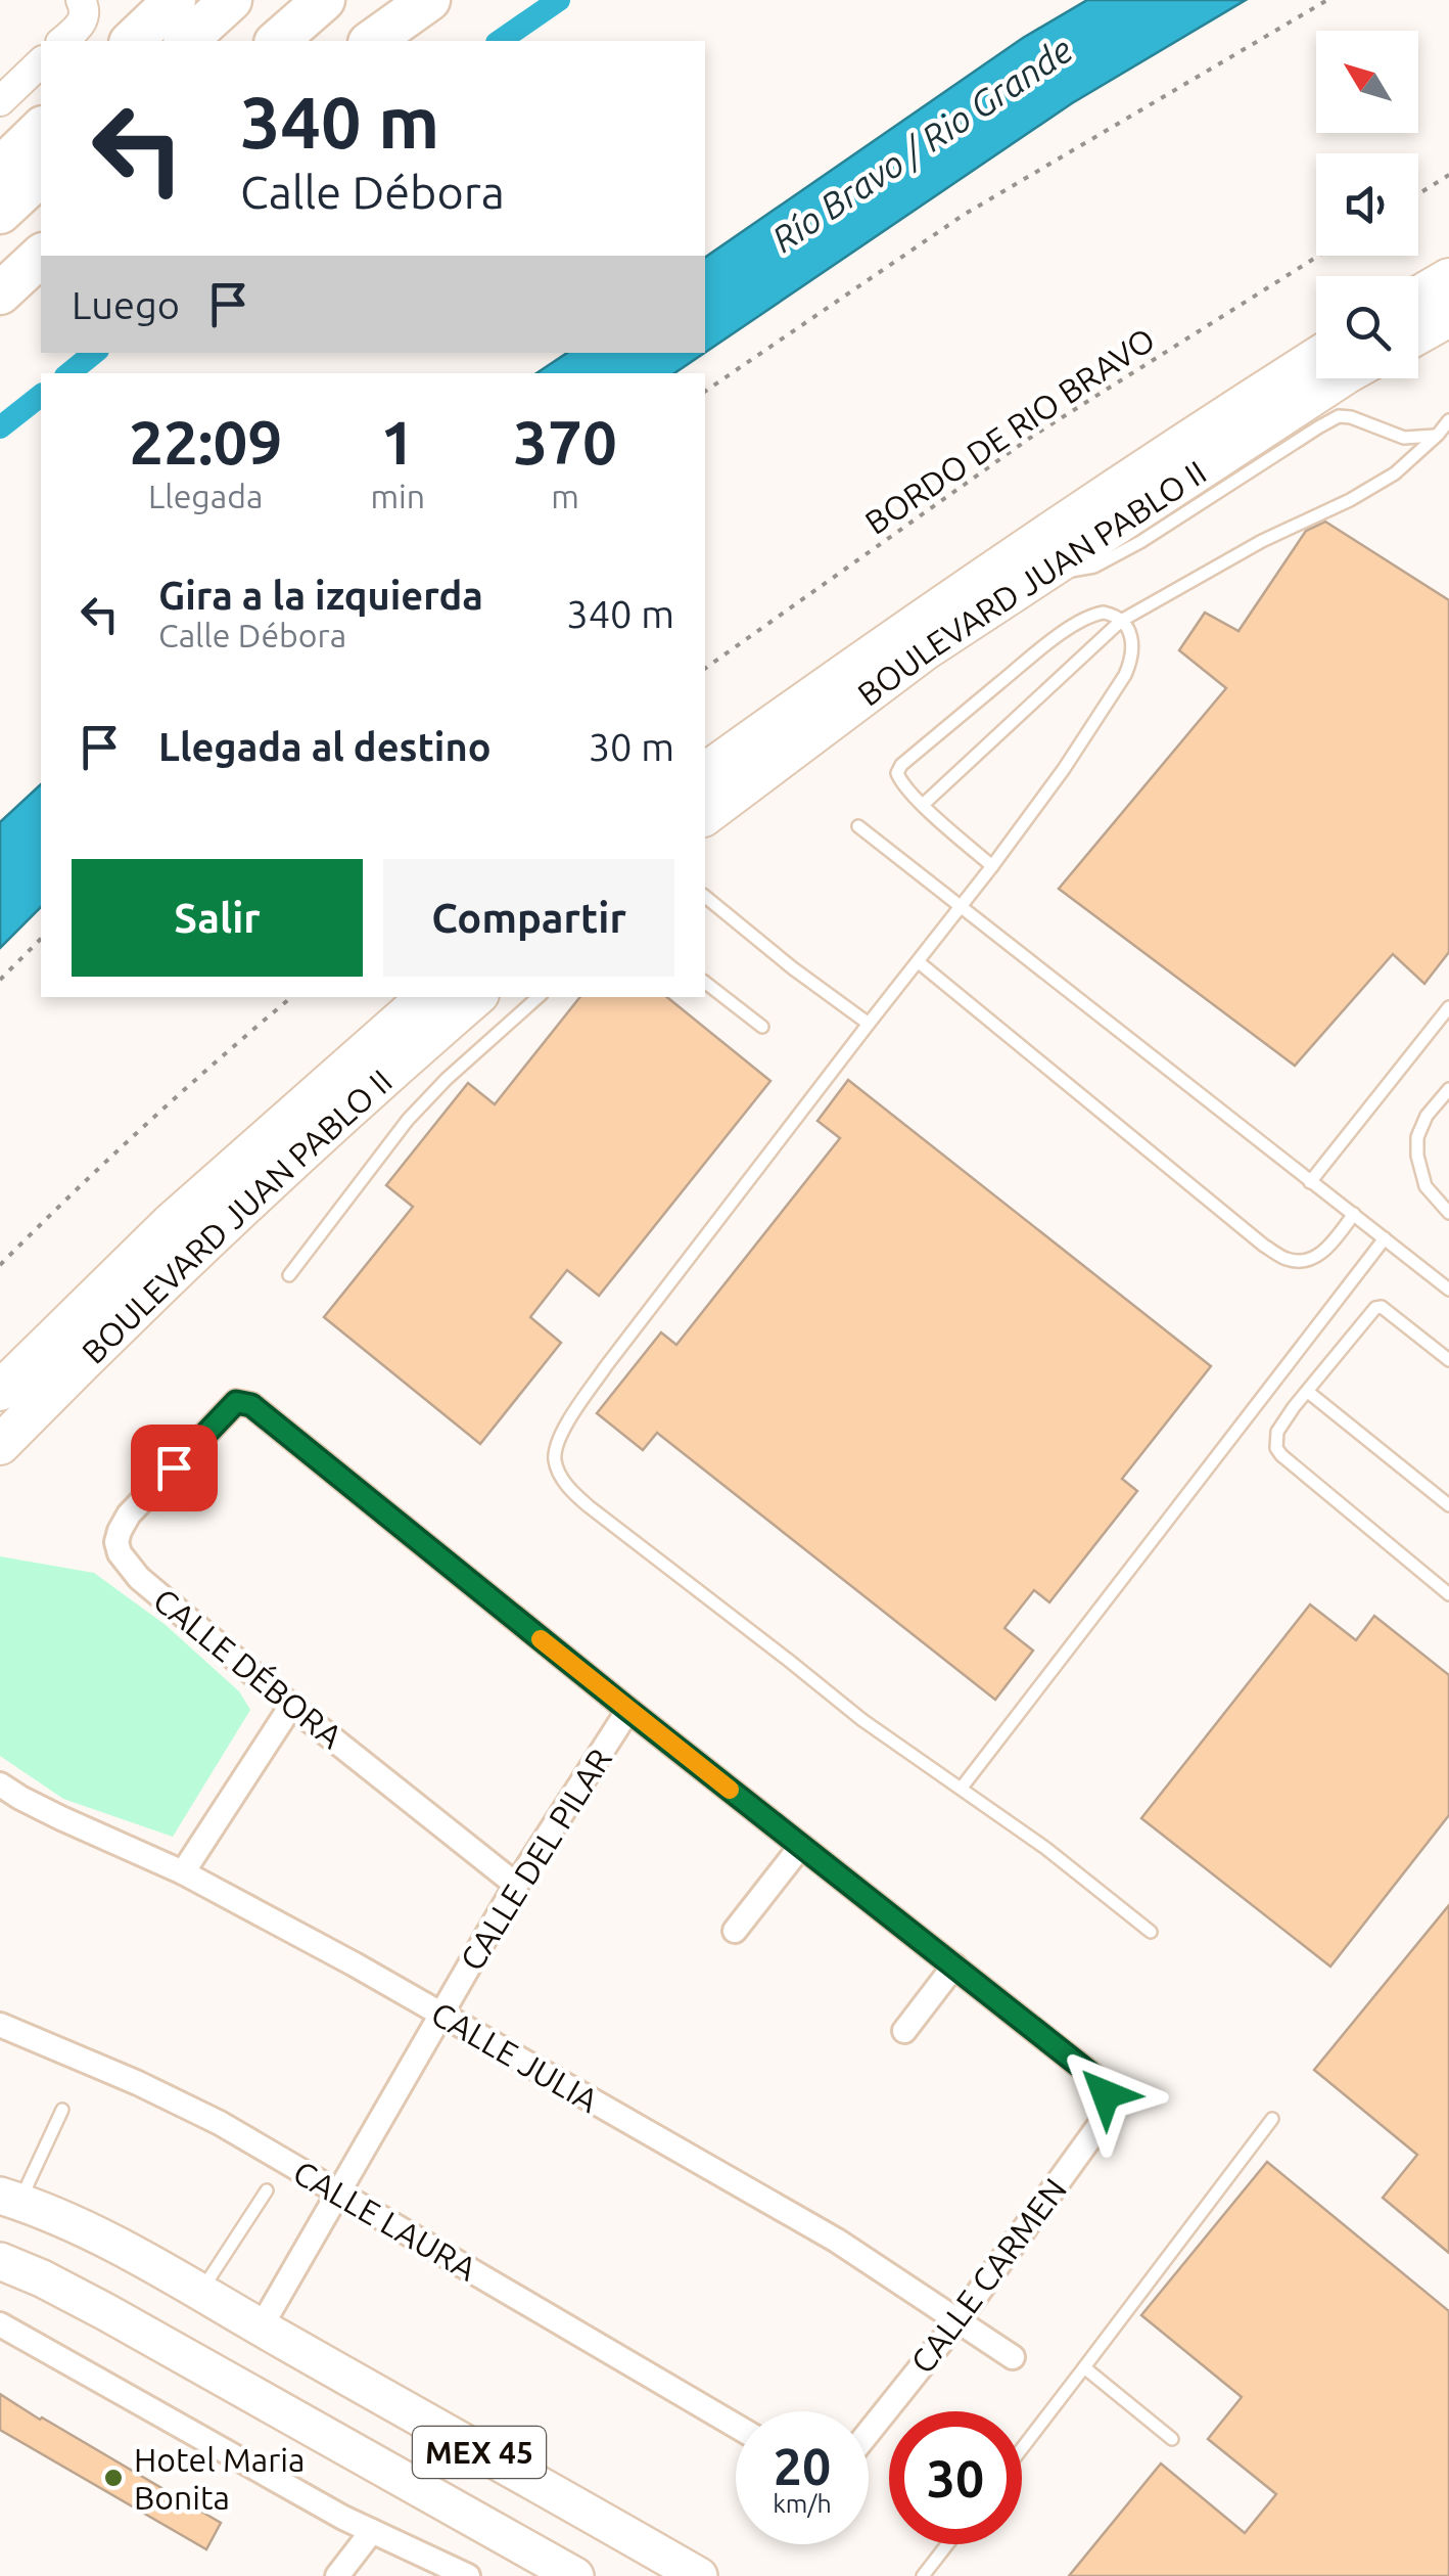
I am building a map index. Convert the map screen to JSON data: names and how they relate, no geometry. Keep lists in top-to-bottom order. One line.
{"streets":{"highway":["BOULEVARD JUAN PABLO II"],"main road":["MEX 45"],"street":["CALLE DÉBORA","CALLE DEL PILAR","CALLE JULIA","CALLE LAURA","CALLE CARMEN"],"path":["BORDO DE RIO BRAVO"]},"crossings":[["CALLE DÉBORA","CALLE DEL PILAR"],["CALLE DEL PILAR","CALLE JULIA"],["CALLE DEL PILAR","CALLE LAURA"],["CALLE DEL PILAR","MEX 45"],["CALLE JULIA","CALLE CARMEN"]],"water":["Río Bravo / Rio Grande"],"places":["Hotel Maria Bonita"],"north":"top left","page":{"turn":["340 m","Calle Débora"],"then":"Luego","eta":["22:09","Llegada","1","min","370","m"],"list":[{"name":"Gira a la izquierda","note":"Calle Débora","value":"340 m"},{"name":"Llegada al destino","value":"30 m"}],"buttons":["Salir","Compartir"],"speed":"20 km/h","limit":"30"}}
